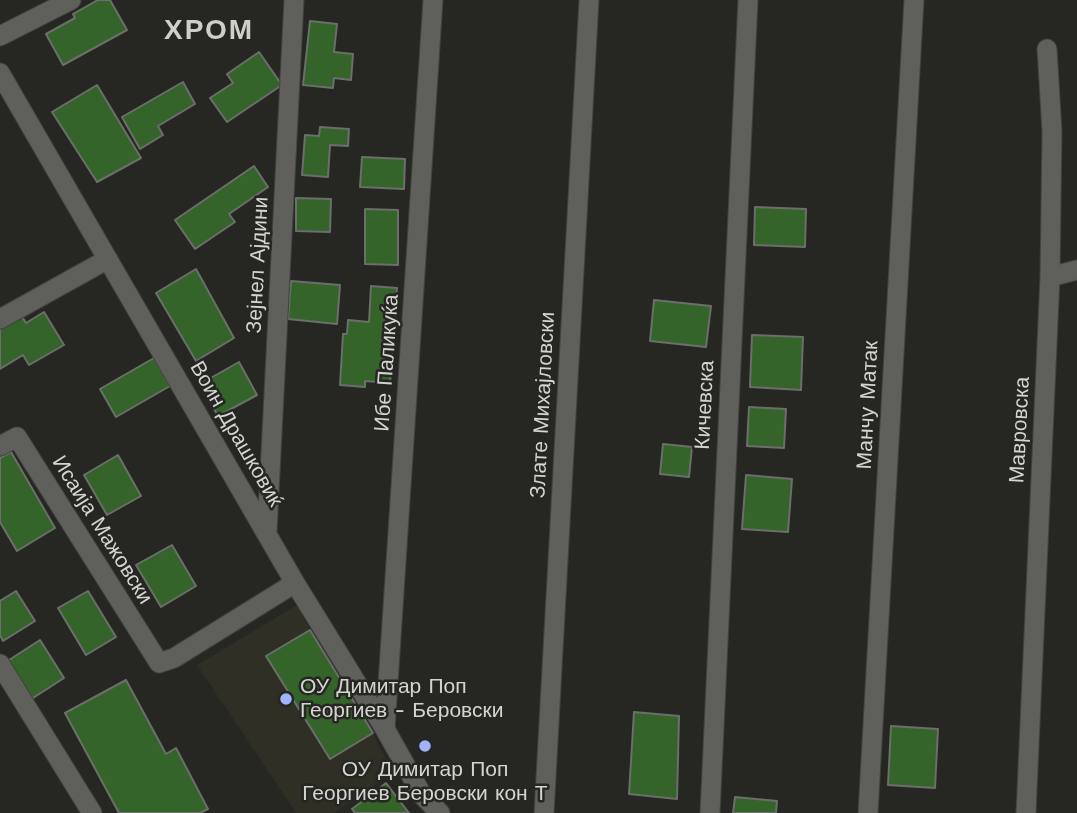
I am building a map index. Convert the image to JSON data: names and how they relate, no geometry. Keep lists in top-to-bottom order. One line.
{"streets":{"street":["Зејнел Ајдини","Ибе Паликуќа","Злате Михајловски","Кичевска","Манчу Матак","Мавровска","Воин Драшковиќ","Исаија Мажовски"]},"crossings":[["Зејнел Ајдини","Воин Драшковиќ"],["Ибе Паликуќа","Воин Драшковиќ"],["Воин Драшковиќ","Исаија Мажовски"]],"districts":["ХРОМ"],"places":["ОУ Димитар Поп Георгиев - Беровски","ОУ Димитар Поп Георгиев Беровски кон Т"]}
